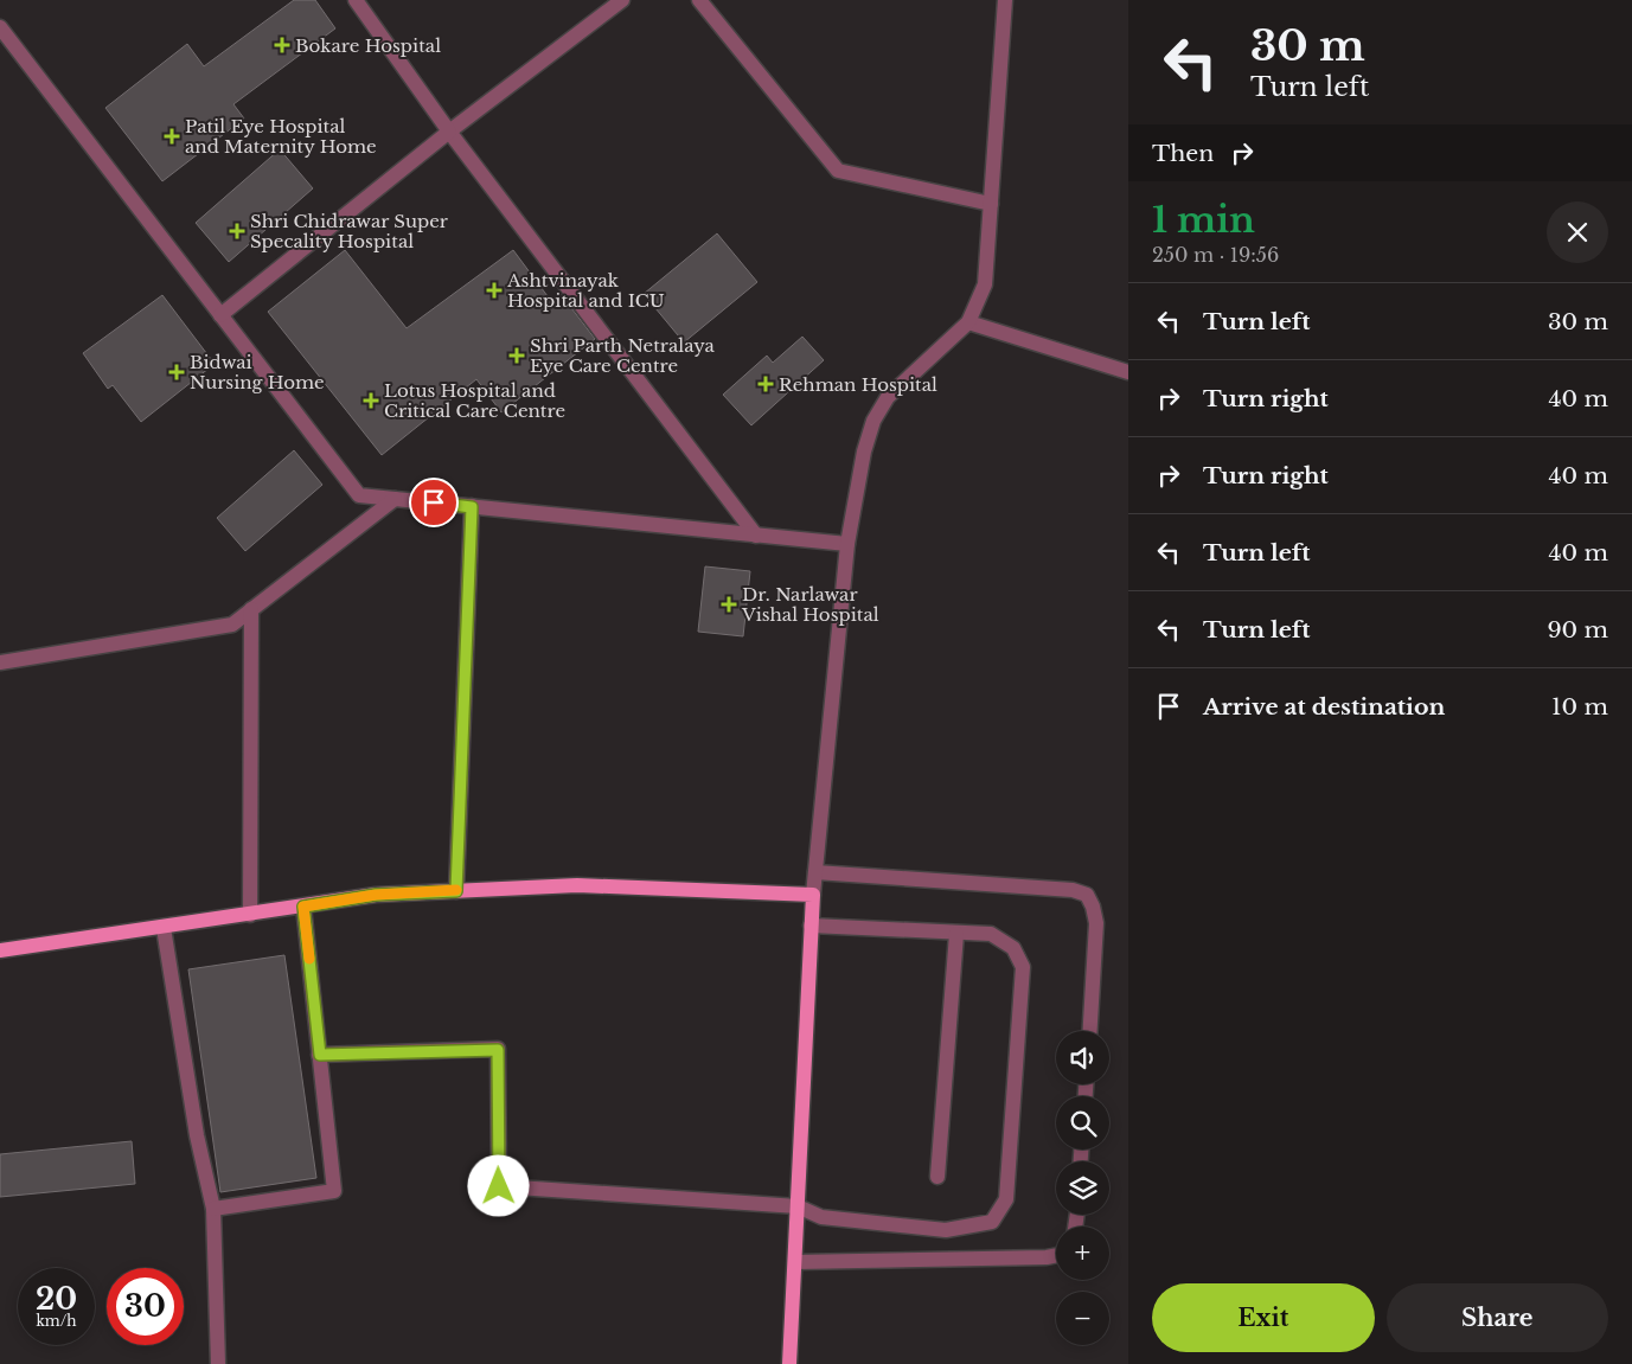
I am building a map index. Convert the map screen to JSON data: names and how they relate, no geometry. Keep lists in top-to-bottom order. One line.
{"places":{"health":["Bokare Hospital","Patil Eye Hospital and Maternity Home","Shri Chidrawar Super Specality Hospital","Ashtvinayak Hospital and ICU","Shri Parth Netralaya Eye Care Centre","Bidwai Nursing Home","Rehman Hospital","Lotus Hospital and Critical Care Centre","Dr. Narlawar Vishal Hospital"]},"page":{"turn":["30 m","Turn left"],"then":"Then","heading":["1 min","250 m · 19:56"],"list":[{"name":"Turn left","value":"30 m"},{"name":"Turn right","value":"40 m"},{"name":"Turn right","value":"40 m"},{"name":"Turn left","value":"40 m"},{"name":"Turn left","value":"90 m"},{"name":"Arrive at destination","value":"10 m"}],"map_buttons":["+","−"],"speed":"20 km/h","limit":"30","buttons":["Exit","Share"]}}
